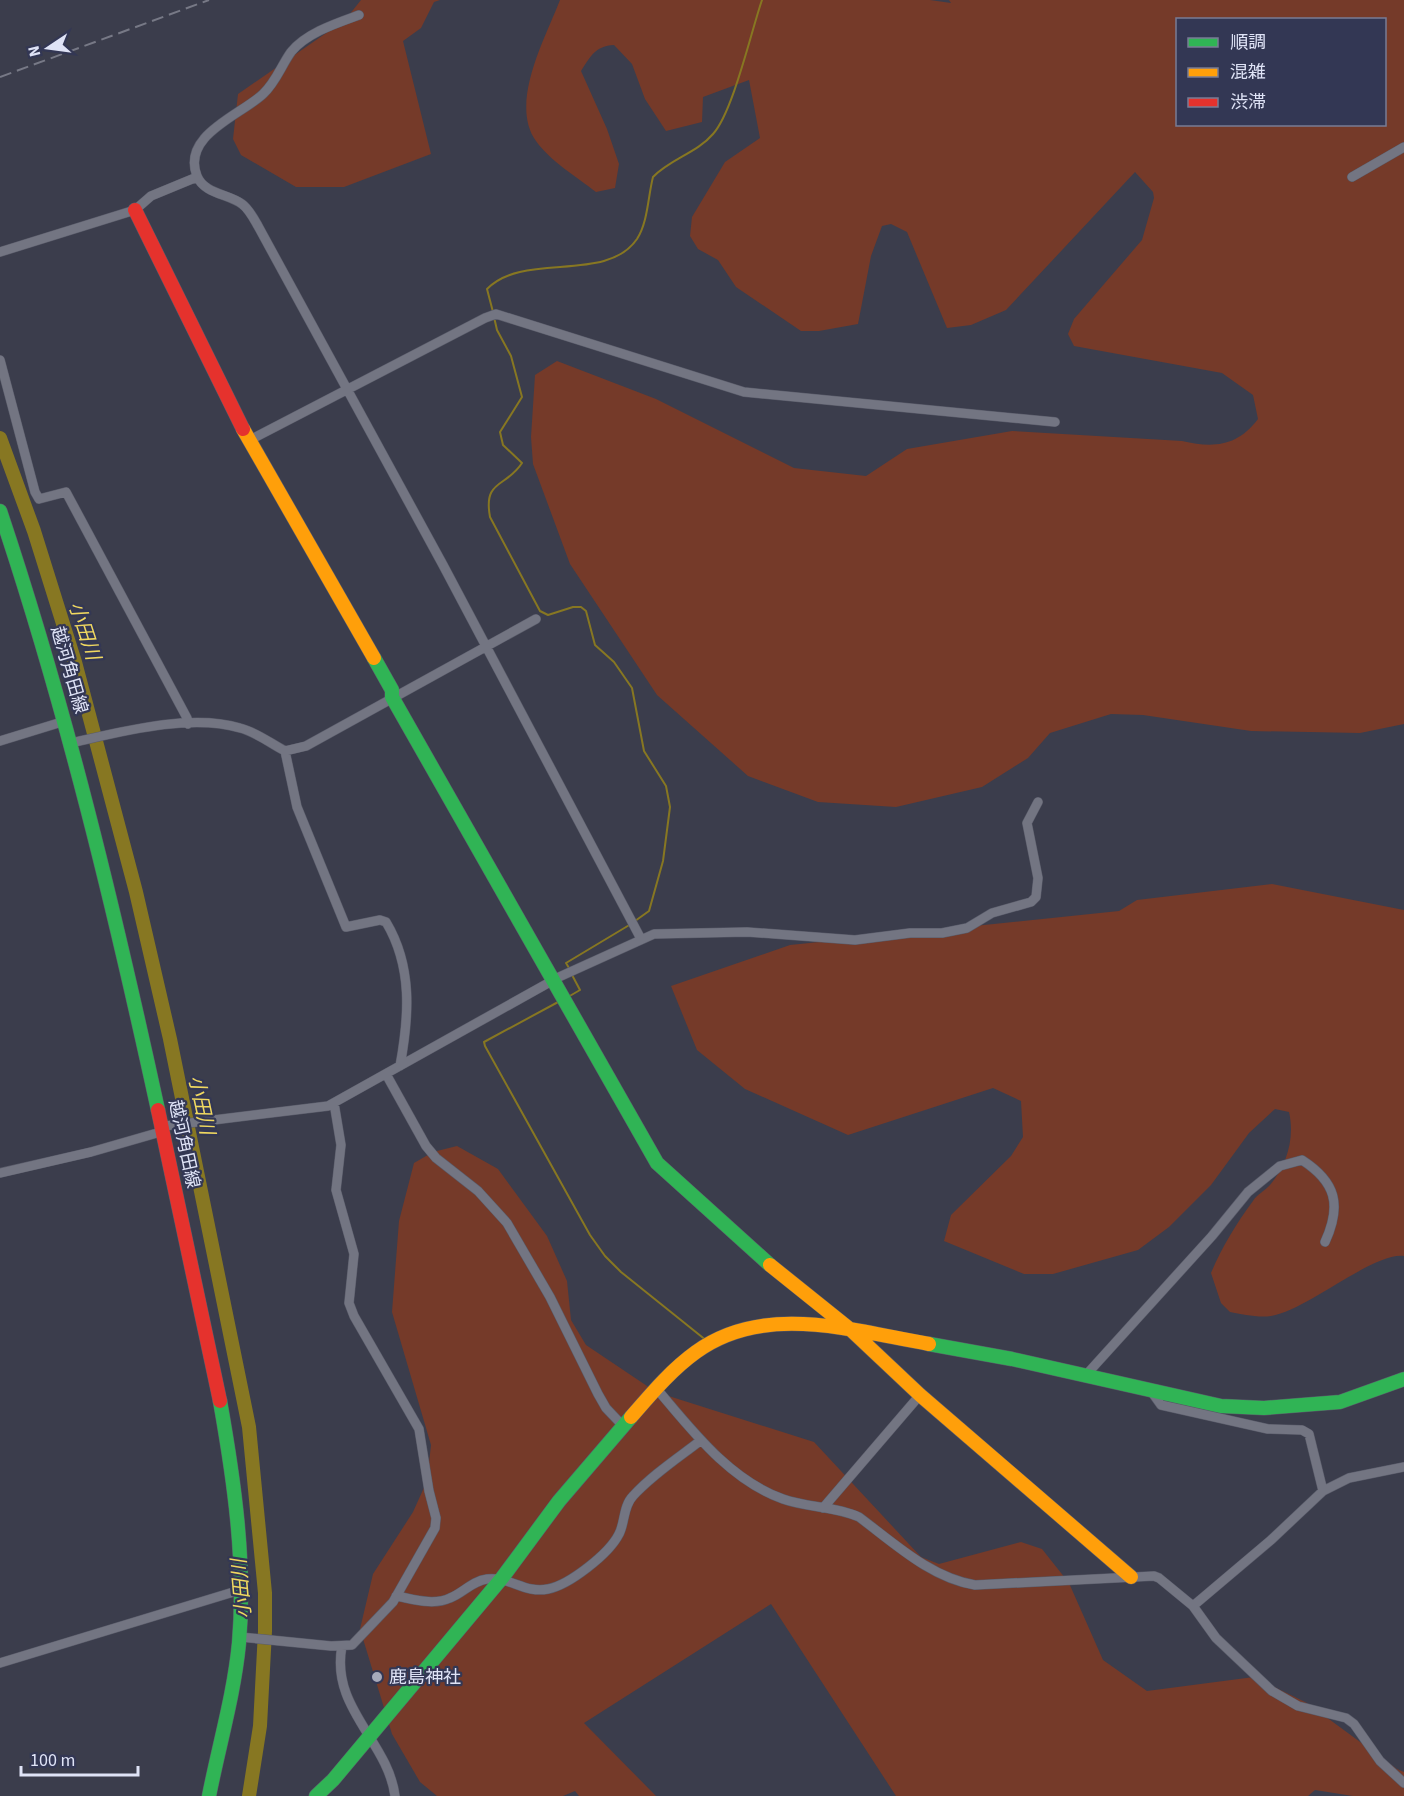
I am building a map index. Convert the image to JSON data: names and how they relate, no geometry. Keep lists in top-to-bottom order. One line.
{"streets":{"street":["越河角田線"]},"water":["小田川"],"places":["鹿島神社"],"legend":["順調","混雑","渋滞"],"scale_bar":"100 m","north":"left"}
